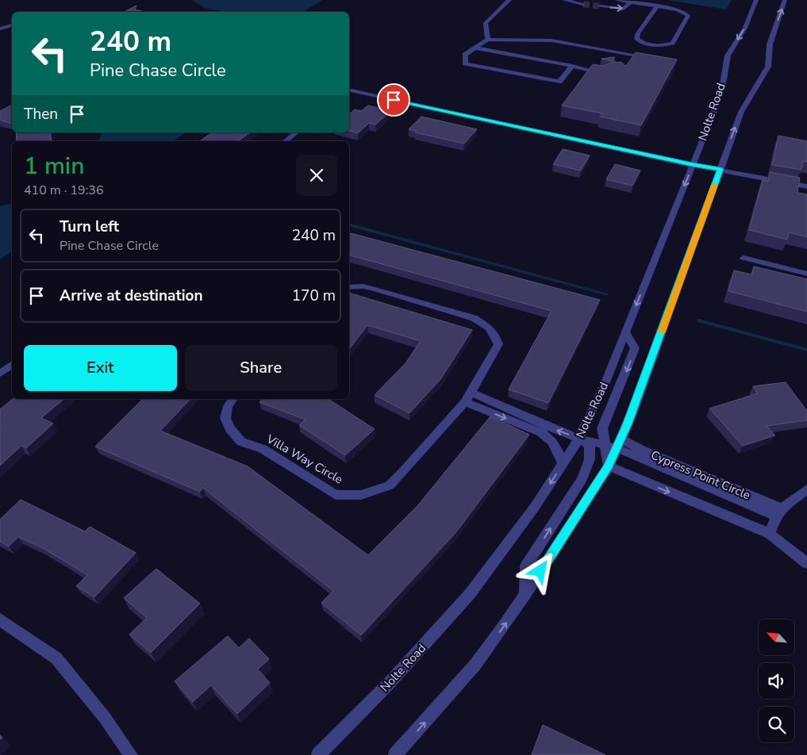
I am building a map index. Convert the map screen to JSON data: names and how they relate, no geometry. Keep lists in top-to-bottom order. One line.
{"streets":{"street":["Nolte Road","Villa Way Circle","Cypress Point Circle"]},"north":"top left","page":{"turn":["240 m","Pine Chase Circle"],"then":"Then","heading":["1 min","410 m · 19:36"],"list":[{"name":"Turn left","note":"Pine Chase Circle","value":"240 m"},{"name":"Arrive at destination","value":"170 m"}],"buttons":["Exit","Share"]}}
